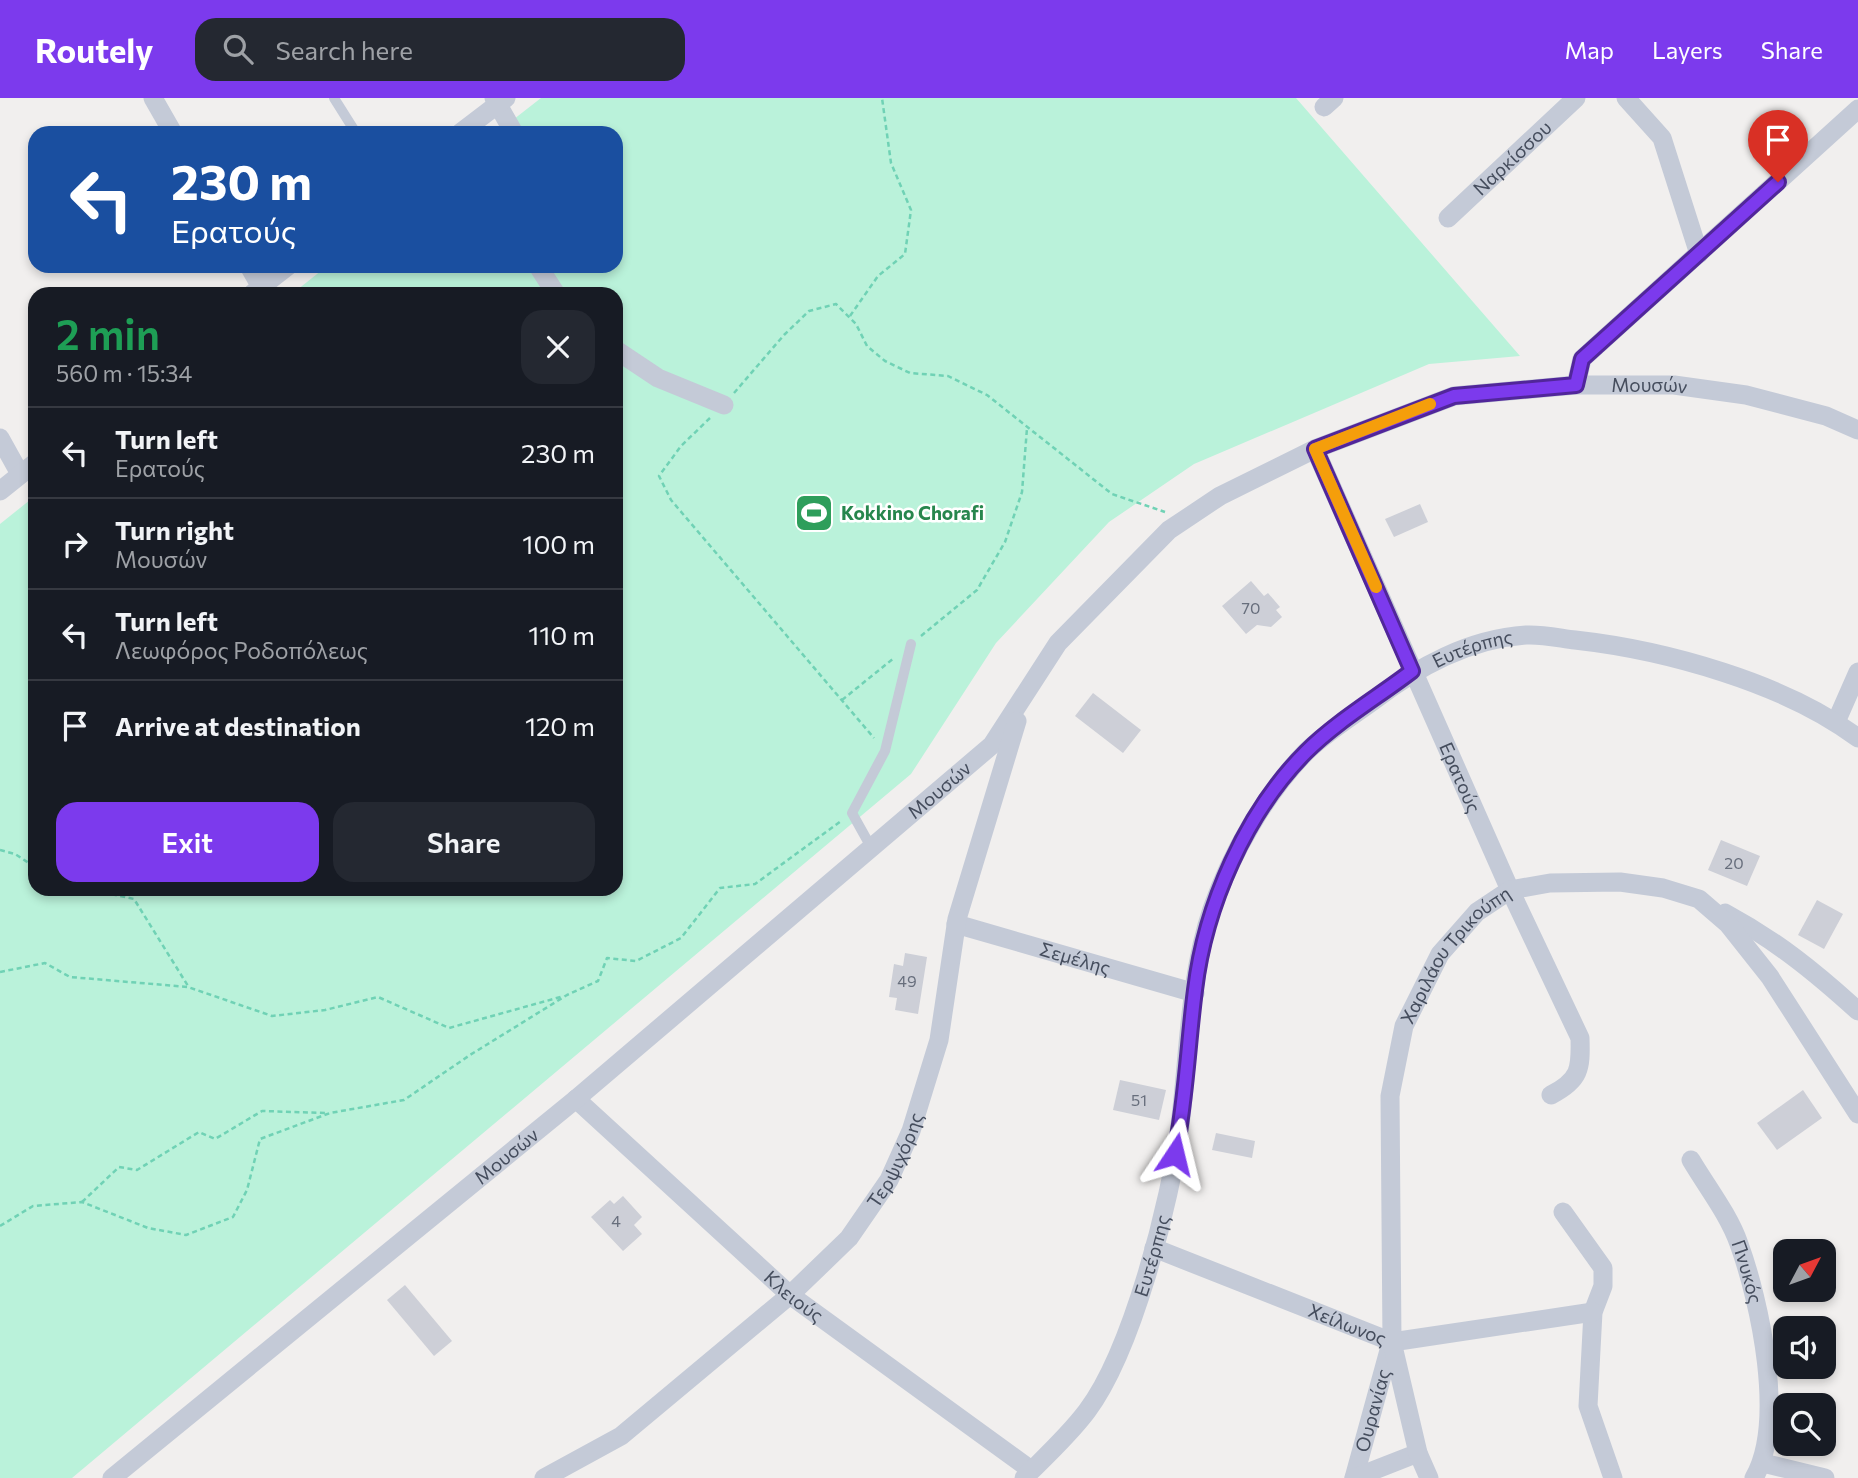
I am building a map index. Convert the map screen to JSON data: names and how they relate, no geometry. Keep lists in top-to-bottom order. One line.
{"streets":{"street":["Ναρκίσσου","Μουσών","Ευτέρπης","Ερατούς","Σεμέλης","Χαριλάου Τρικούπη","Τερψιχόρης","Πνυκός","Κλειούς","Χείλωνος","Ουρανίας"]},"crossings":[["Μουσών","Ερατούς"],["Μουσών","Τερψιχόρης"],["Μουσών","Κλειούς"],["Ευτέρπης","Ερατούς"],["Ευτέρπης","Σεμέλης"],["Ευτέρπης","Κλειούς"],["Ευτέρπης","Χείλωνος"],["Ερατούς","Χαριλάου Τρικούπη"],["Σεμέλης","Τερψιχόρης"],["Χαριλάου Τρικούπη","Χείλωνος"],["Χαριλάου Τρικούπη","Ουρανίας"],["Τερψιχόρης","Κλειούς"],["Χείλωνος","Ουρανίας"]],"places":{"sports":["Kokkino Chorafi"]},"house_numbers":["70","20","49","51","4"],"north":"top right","page":{"header":"Routely","search":"Search here","nav":["Map","Layers","Share"],"turn":["230 m","Ερατούς"],"heading":["2 min","560 m · 15:34"],"list":[{"name":"Turn left","note":"Ερατούς","value":"230 m"},{"name":"Turn right","note":"Μουσών","value":"100 m"},{"name":"Turn left","note":"Λεωφόρος Ροδοπόλεως","value":"110 m"},{"name":"Arrive at destination","value":"120 m"}],"buttons":["Exit","Share"]}}
